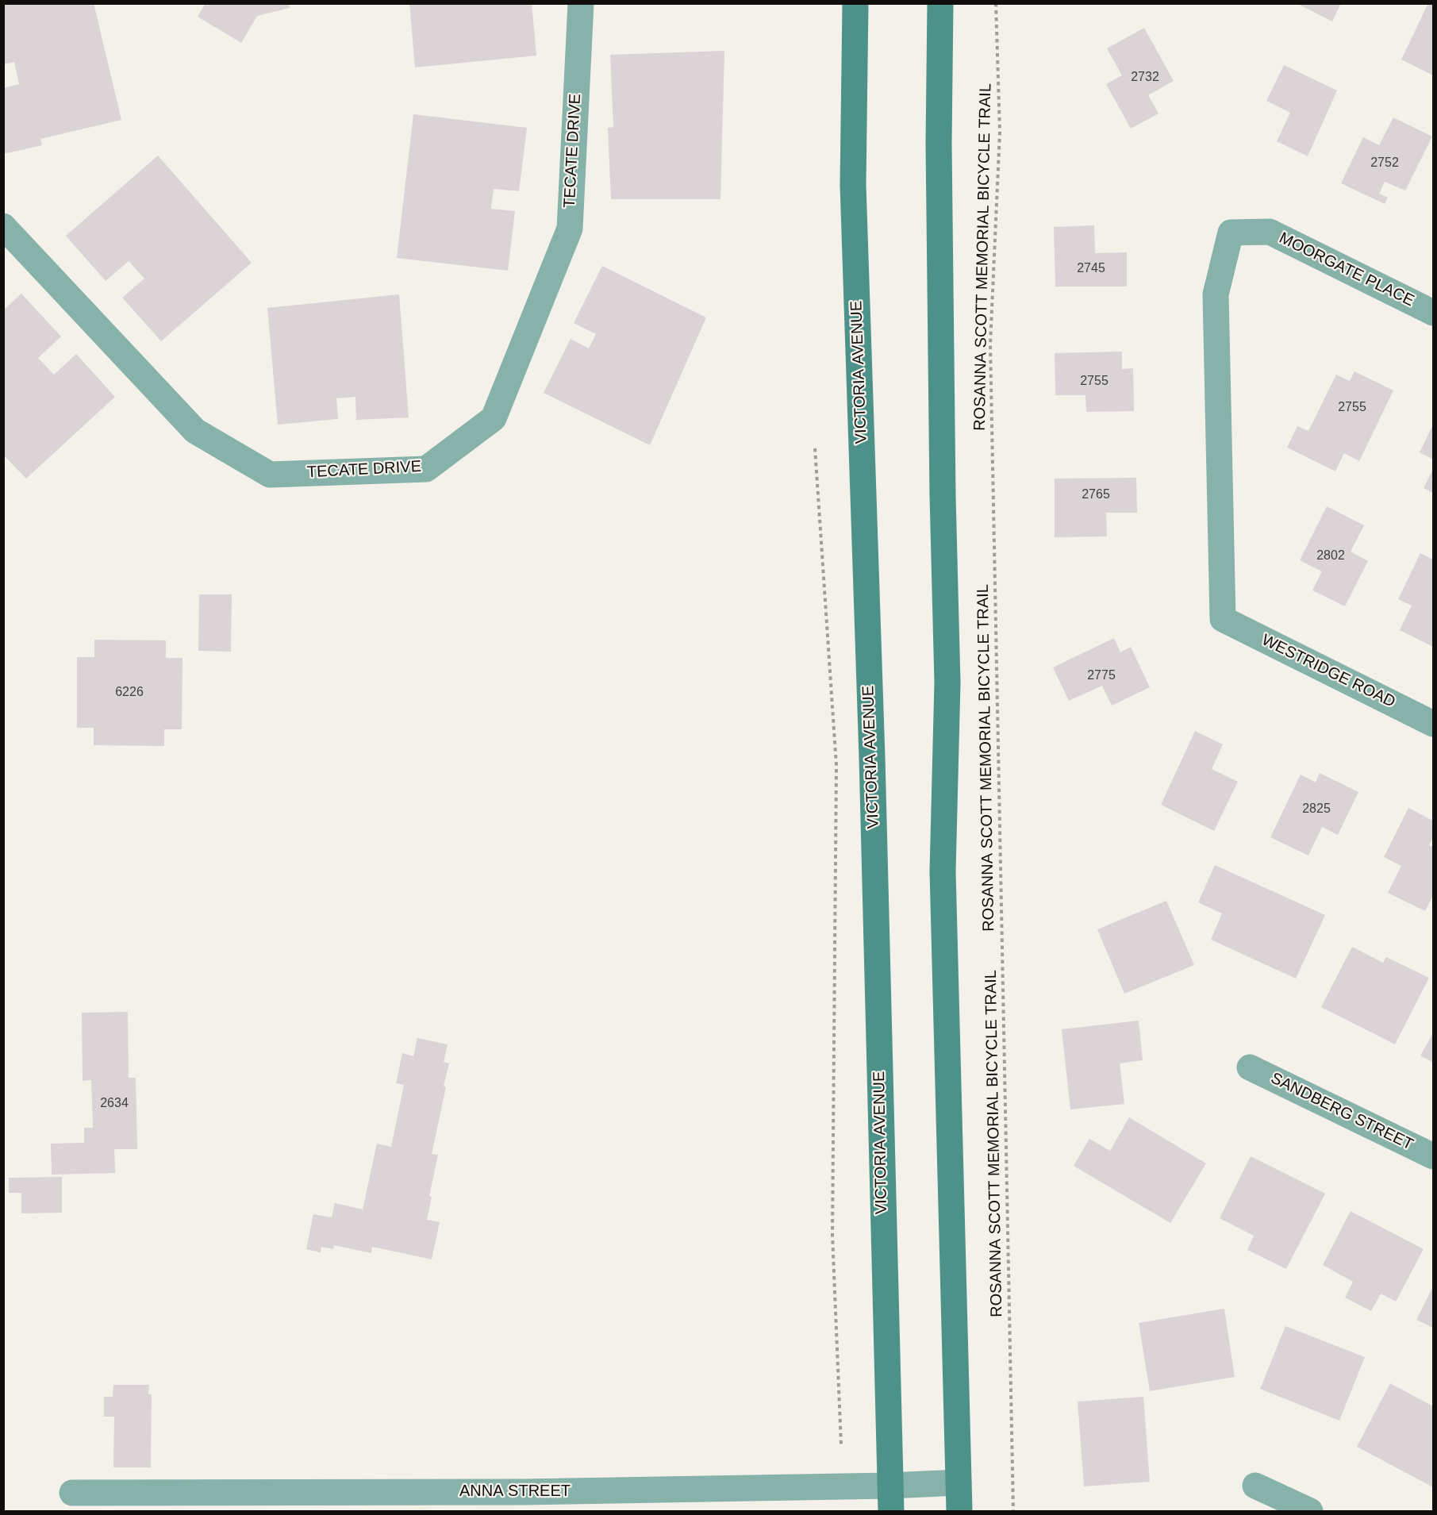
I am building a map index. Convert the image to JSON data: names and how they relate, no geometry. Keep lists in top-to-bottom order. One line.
{"streets":{"main road":["VICTORIA AVENUE"],"street":["TECATE DRIVE","MOORGATE PLACE","WESTRIDGE ROAD","SANDBERG STREET","ANNA STREET"],"path":["ROSANNA SCOTT MEMORIAL BICYCLE TRAIL"]},"crossings":[["MOORGATE PLACE","WESTRIDGE ROAD"],["VICTORIA AVENUE","ANNA STREET"]],"house_numbers":["2732","2752","2745","2755","2755","2765","2802","2775","6226","2825","2634"]}
